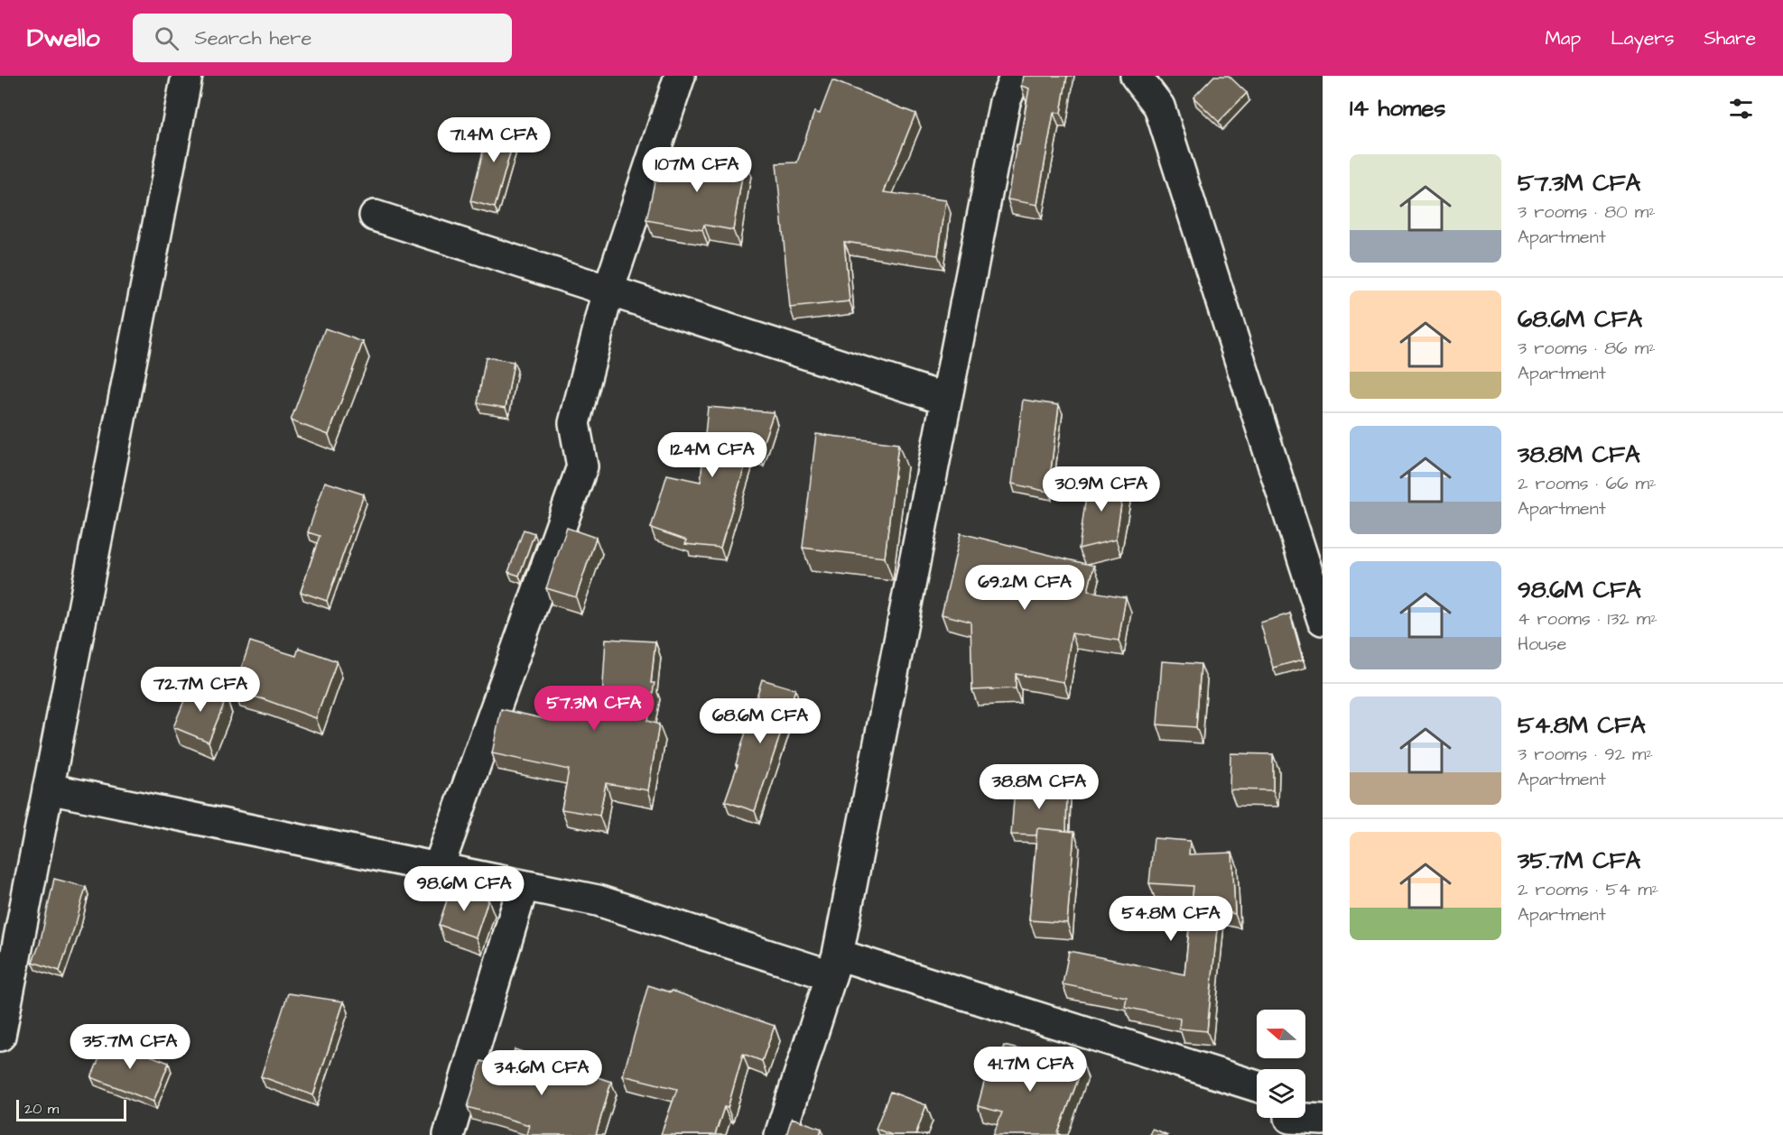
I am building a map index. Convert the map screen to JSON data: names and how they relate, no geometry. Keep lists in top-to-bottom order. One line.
{"scale_bar":"20 m","north":"left","page":{"header":"Dwello","search":"Search here","nav":["Map","Layers","Share"],"heading":"14 homes","price":["71.4M CFA","107M CFA","124M CFA","30.9M CFA","69.2M CFA","72.7M CFA","57.3M CFA","68.6M CFA","38.8M CFA","98.6M CFA","54.8M CFA","35.7M CFA","41.7M CFA","34.6M CFA"],"list":[{"name":"57.3M CFA","note":"3 rooms · 80 m² · Apartment"},{"name":"68.6M CFA","note":"3 rooms · 86 m² · Apartment"},{"name":"38.8M CFA","note":"2 rooms · 66 m² · Apartment"},{"name":"98.6M CFA","note":"4 rooms · 132 m² · House"},{"name":"54.8M CFA","note":"3 rooms · 92 m² · Apartment"},{"name":"35.7M CFA","note":"2 rooms · 54 m² · Apartment"}],"scale":"20 m"}}
